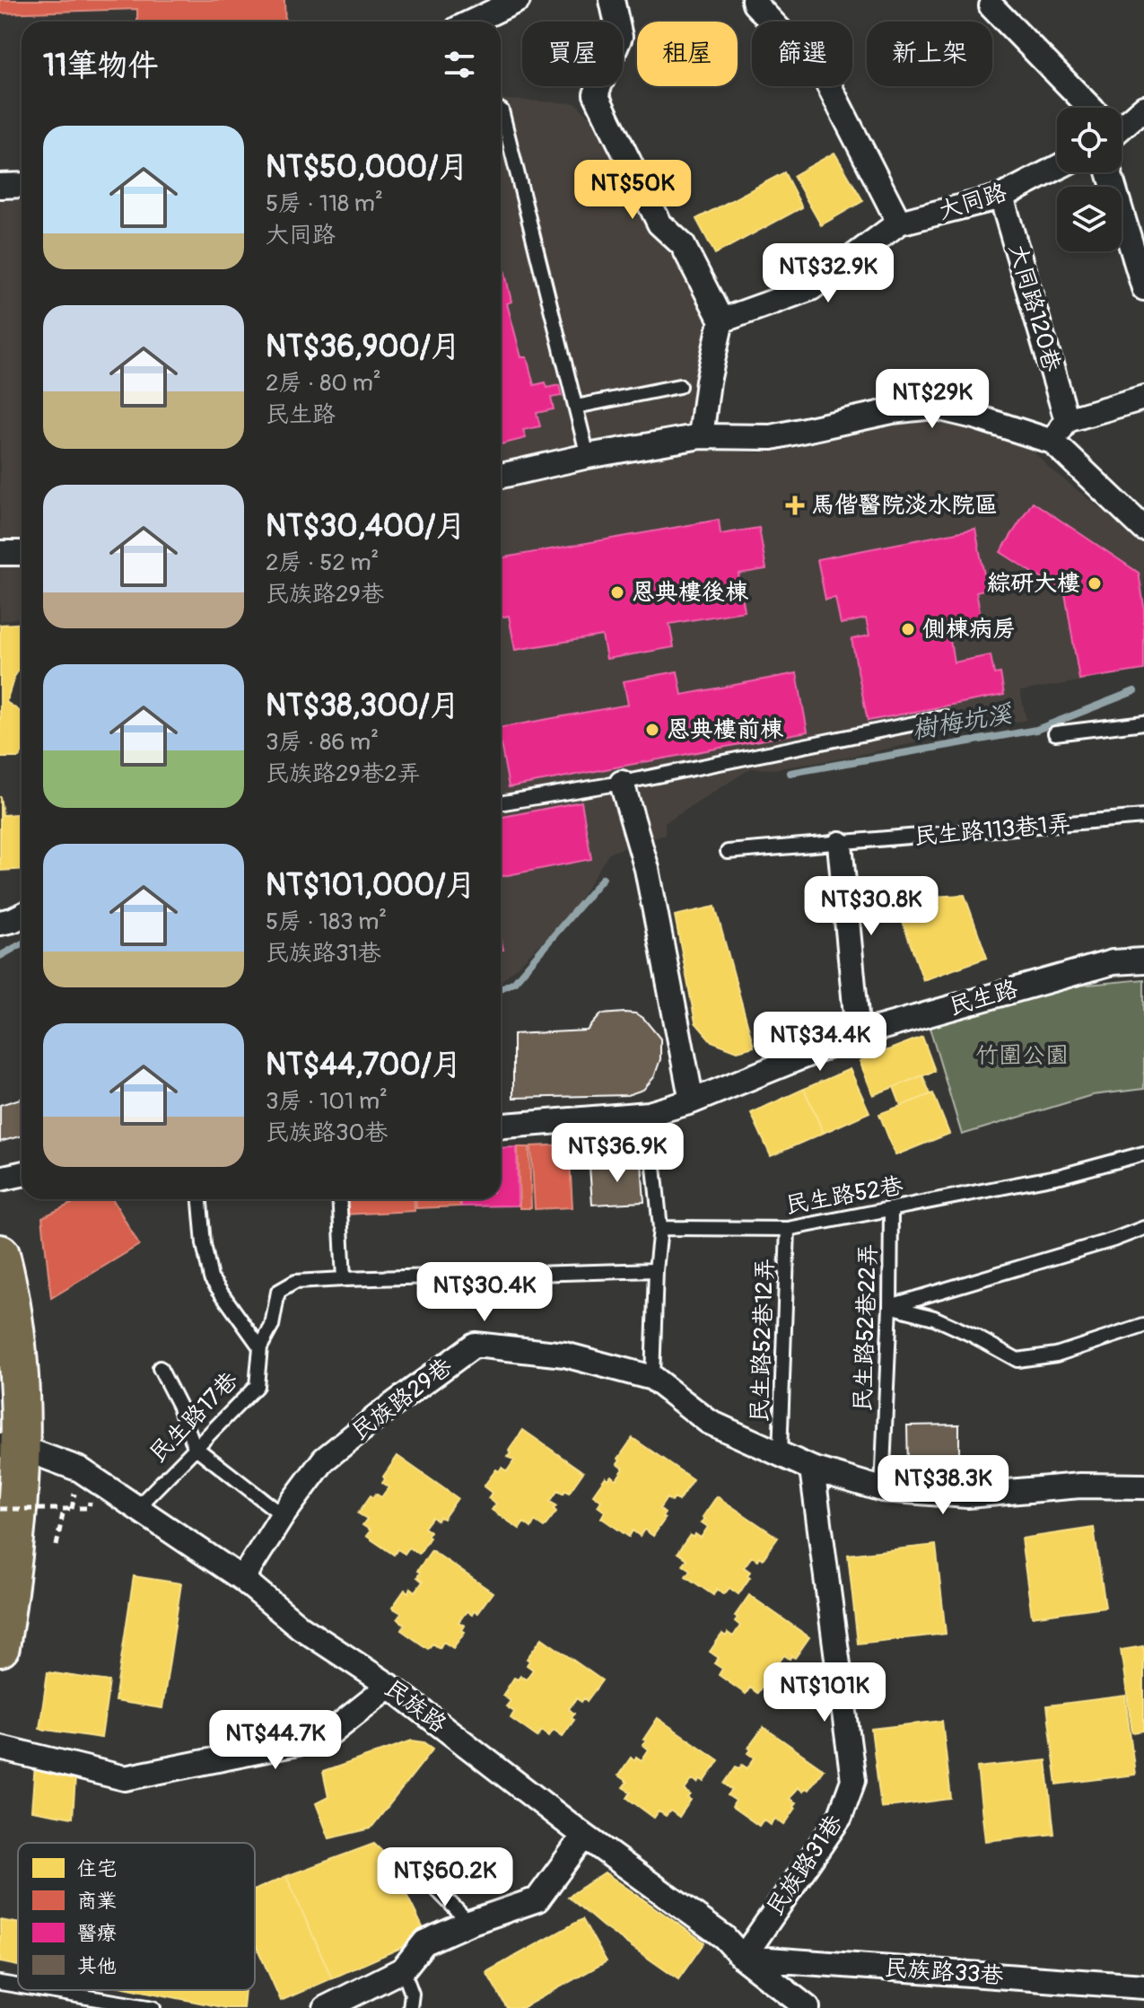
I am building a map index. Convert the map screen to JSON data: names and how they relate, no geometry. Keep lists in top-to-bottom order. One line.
{"streets":{"street":["大同路","大同路120巷","民生路","民族路29巷","民族路","民族路31巷","民族路33巷"],"lane":["民生路113巷1弄","民生路52巷","民生路52巷22弄","民生路52巷12弄","民生路17巷"]},"crossings":[["大同路","大同路120巷"],["民生路52巷","民生路52巷22弄"],["民生路52巷","民生路52巷12弄"],["民生路52巷22弄","民族路29巷"],["民生路52巷12弄","民族路29巷"],["民族路29巷","民族路"],["民族路29巷","民族路31巷"],["民生路17巷","民族路"],["民族路","民族路31巷"],["民族路","民族路33巷"],["民族路31巷","民族路33巷"]],"water":["樹梅坑溪"],"parks":["竹圍公園"],"places":{"health":["馬偕醫院淡水院區"],"other":["綜研大樓","恩典樓後棟","側棟病房","恩典樓前棟"]},"legend":["住宅","商業","醫療","其他"],"page":{"chip":["買屋","租屋","篩選","新上架"],"heading":"11筆物件","list":[{"name":"NT$50,000/月","note":"5房 · 118 m² · 大同路"},{"name":"NT$36,900/月","note":"2房 · 80 m² · 民生路"},{"name":"NT$30,400/月","note":"2房 · 52 m² · 民族路29巷"},{"name":"NT$38,300/月","note":"3房 · 86 m² · 民族路29巷2弄"},{"name":"NT$101,000/月","note":"5房 · 183 m² · 民族路31巷"},{"name":"NT$44,700/月","note":"3房 · 101 m² · 民族路30巷"}],"price":["NT$50K","NT$32.9K","NT$29K","NT$30.8K","NT$34.4K","NT$36.9K","NT$30.4K","NT$38.3K","NT$101K","NT$44.7K","NT$60.2K"]}}
